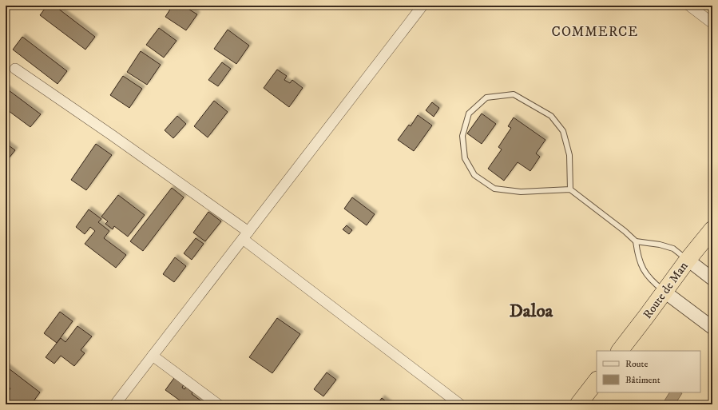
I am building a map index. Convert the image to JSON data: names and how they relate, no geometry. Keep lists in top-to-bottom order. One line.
{"streets":{"highway":["Route de Man"]},"districts":["COMMERCE","Daloa"],"legend":["Route","Bâtiment"]}
